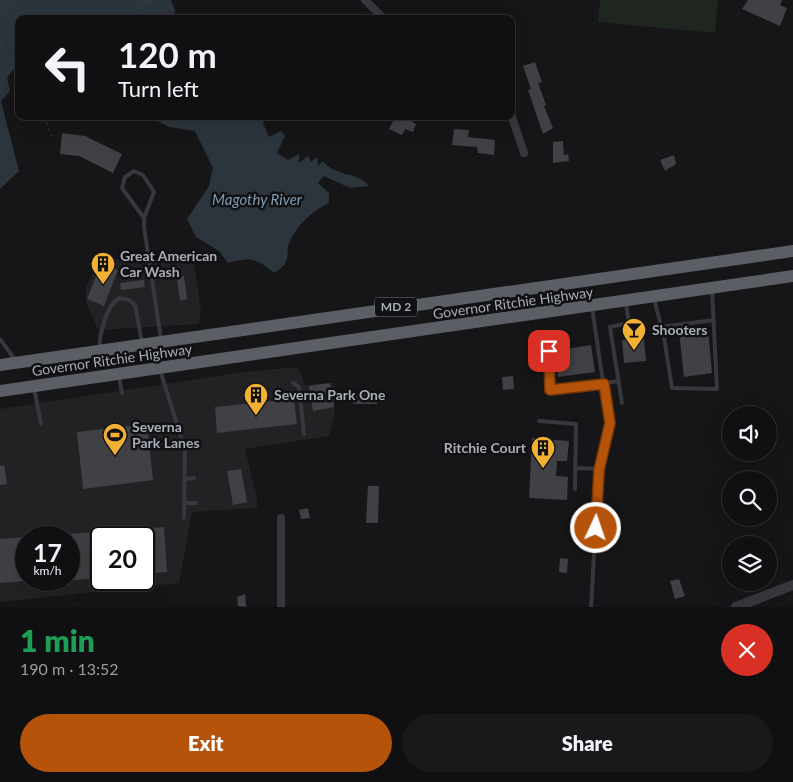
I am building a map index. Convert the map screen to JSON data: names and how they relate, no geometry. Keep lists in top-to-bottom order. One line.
{"streets":{"highway":["Governor Ritchie Highway","MD 2"]},"water":["Magothy River"],"places":{"building":["Great American Car Wash","Severna Park One","Ritchie Court"],"bar":["Shooters"],"sports":["Severna Park Lanes"]},"page":{"turn":["120 m","Turn left"],"speed":"17 km/h","limit":"20","heading":["1 min","190 m · 13:52"],"buttons":["Exit","Share"]}}
